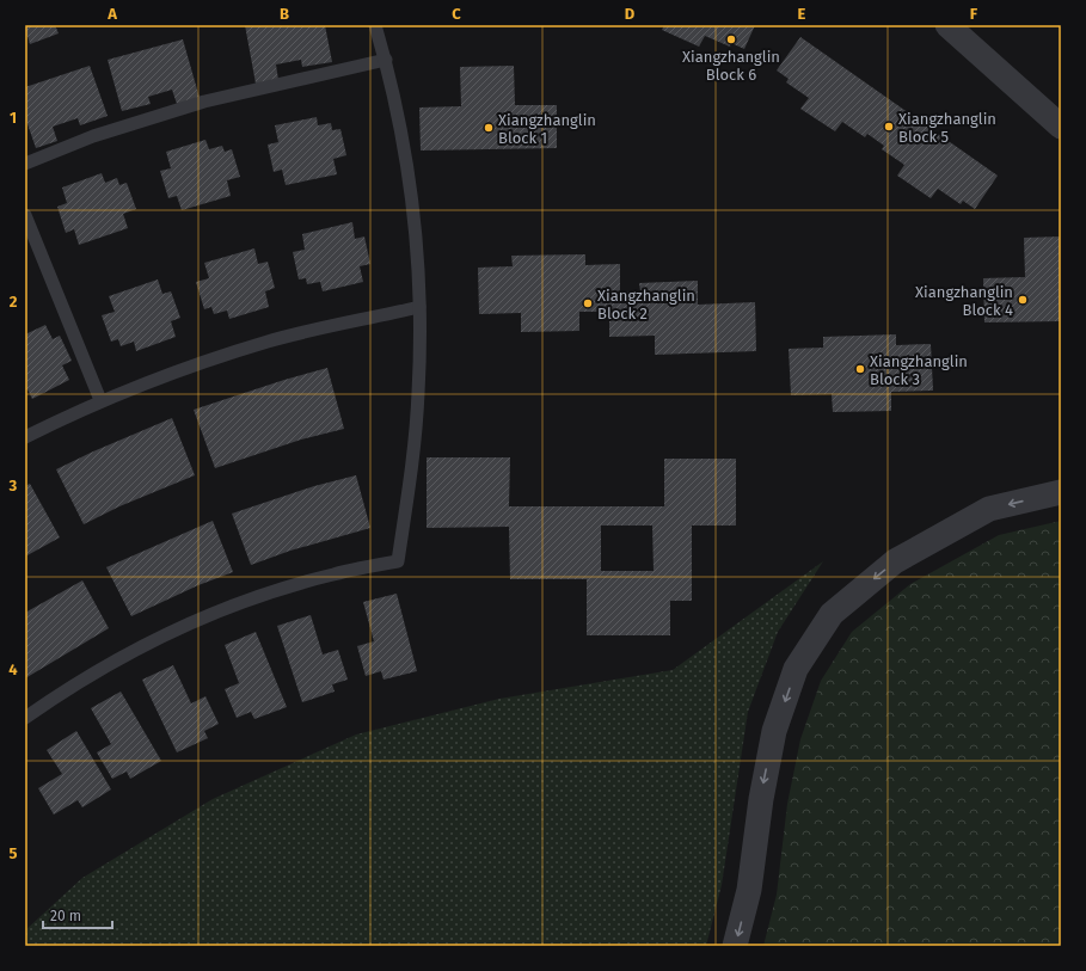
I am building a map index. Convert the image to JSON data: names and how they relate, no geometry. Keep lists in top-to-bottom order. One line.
{"places":["Xiangzhanglin Block 6","Xiangzhanglin Block 5","Xiangzhanglin Block 1","Xiangzhanglin Block 4","Xiangzhanglin Block 2","Xiangzhanglin Block 3"],"scale_bar":"20 m","grid":{"columns":["A","B","C","D","E","F"],"rows":["1","2","3","4","5"]}}
